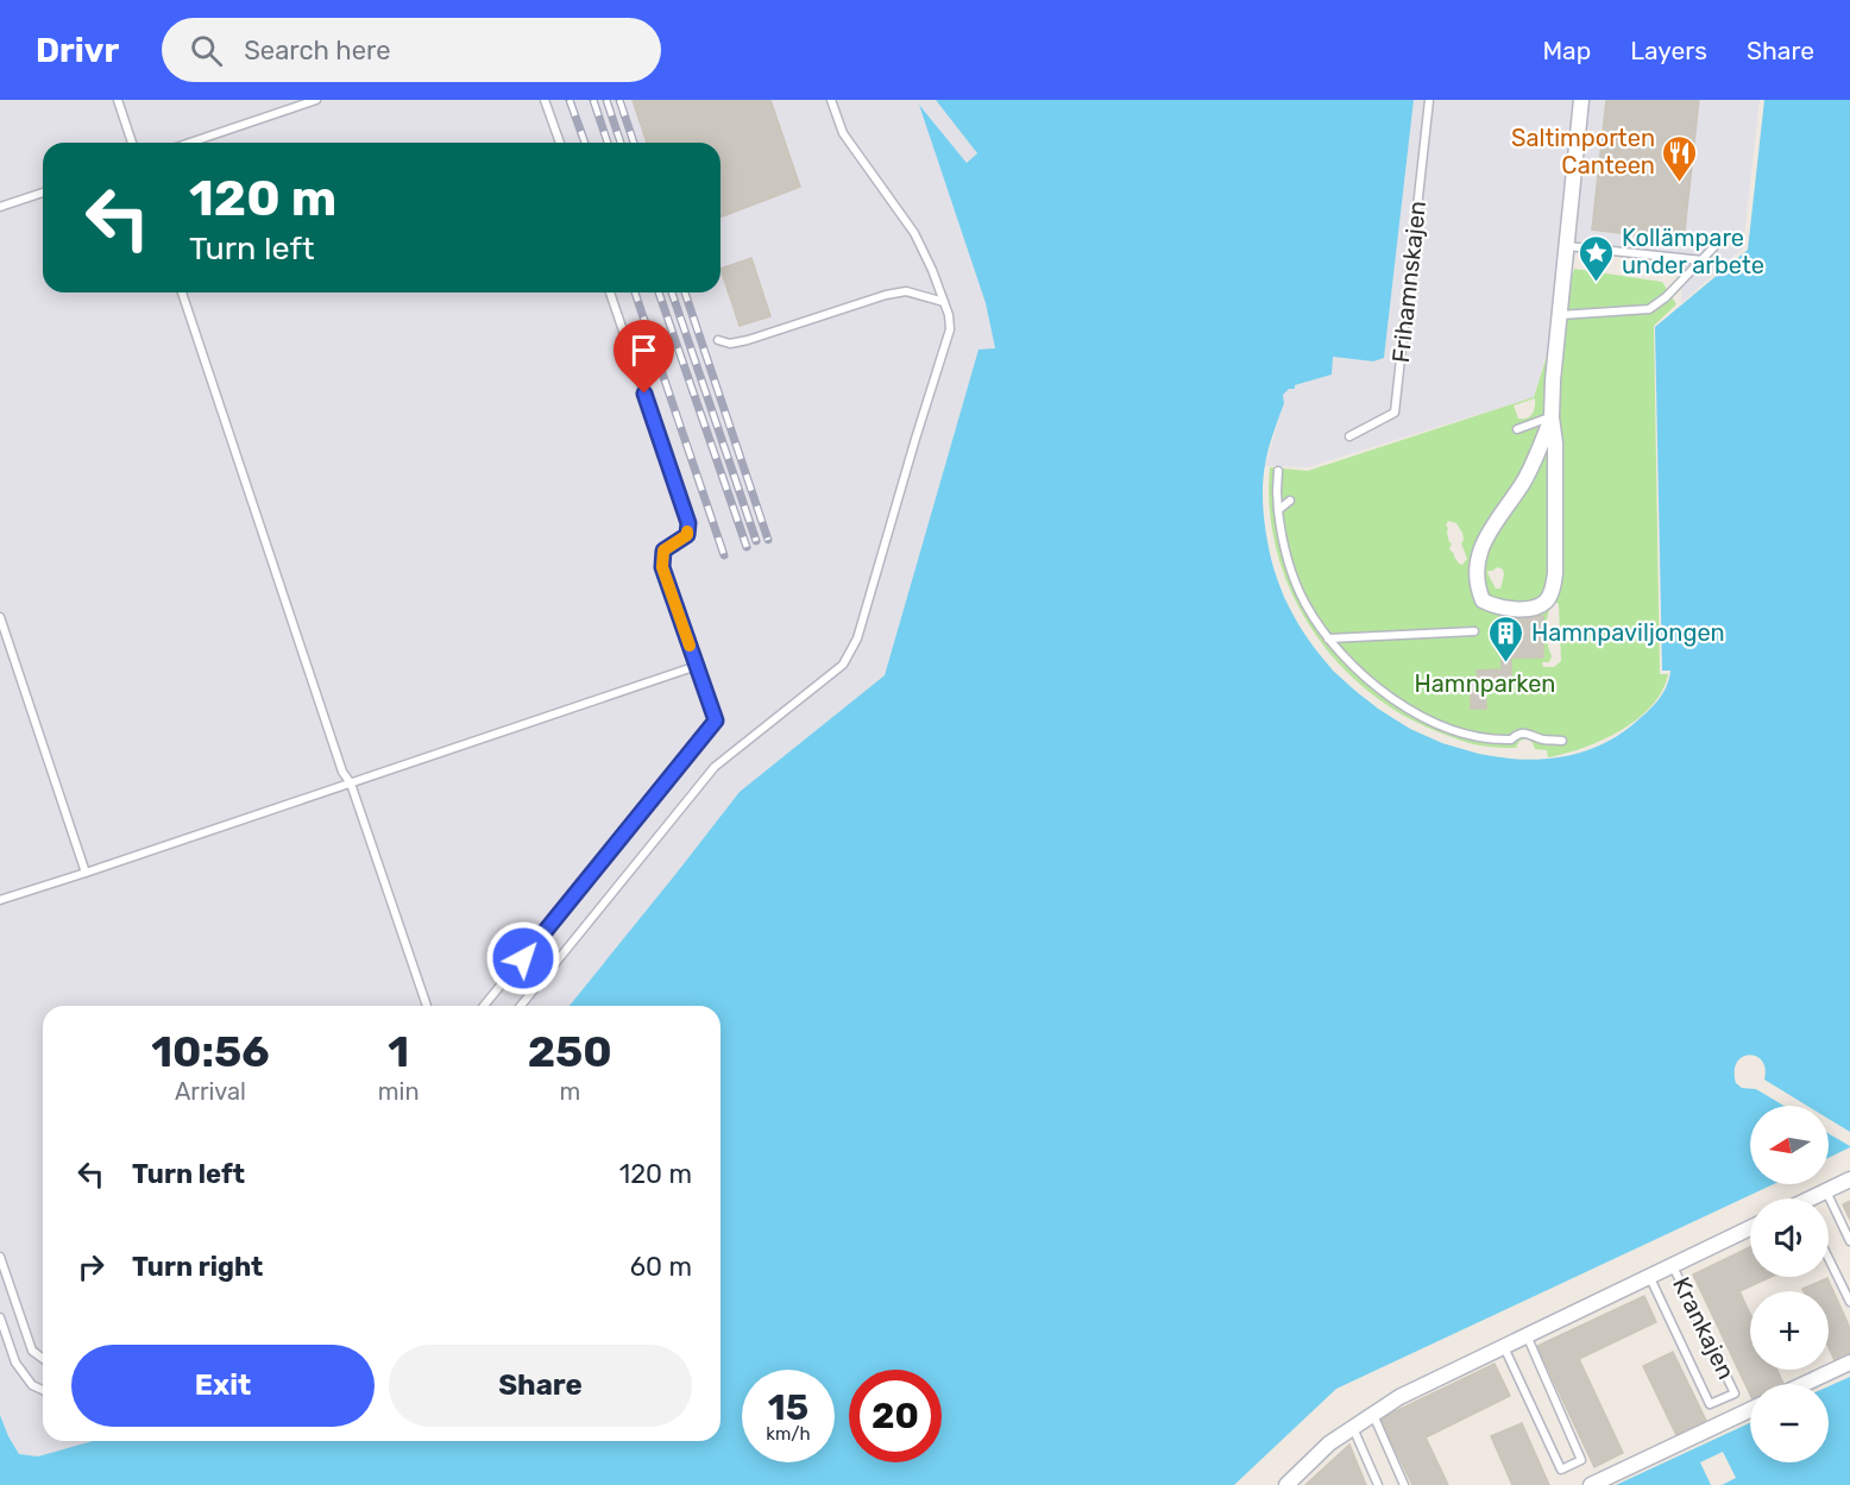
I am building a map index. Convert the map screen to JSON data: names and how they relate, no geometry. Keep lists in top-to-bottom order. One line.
{"streets":{"street":["Krankajen"],"lane":["Frihamnskajen"]},"parks":["Hamnparken"],"places":{"restaurant":["Saltimporten Canteen"],"place":["Kollämpare under arbete"],"building":["Hamnpaviljongen"]},"north":"left","page":{"header":"Drivr","search":"Search here","nav":["Map","Layers","Share"],"turn":["120 m","Turn left"],"eta":["10:56","Arrival","1","min","250","m"],"map_buttons":["+","−"],"list":[{"name":"Turn left","value":"120 m"},{"name":"Turn right","value":"60 m"}],"buttons":["Exit","Share"],"speed":"15 km/h","limit":"20"}}
